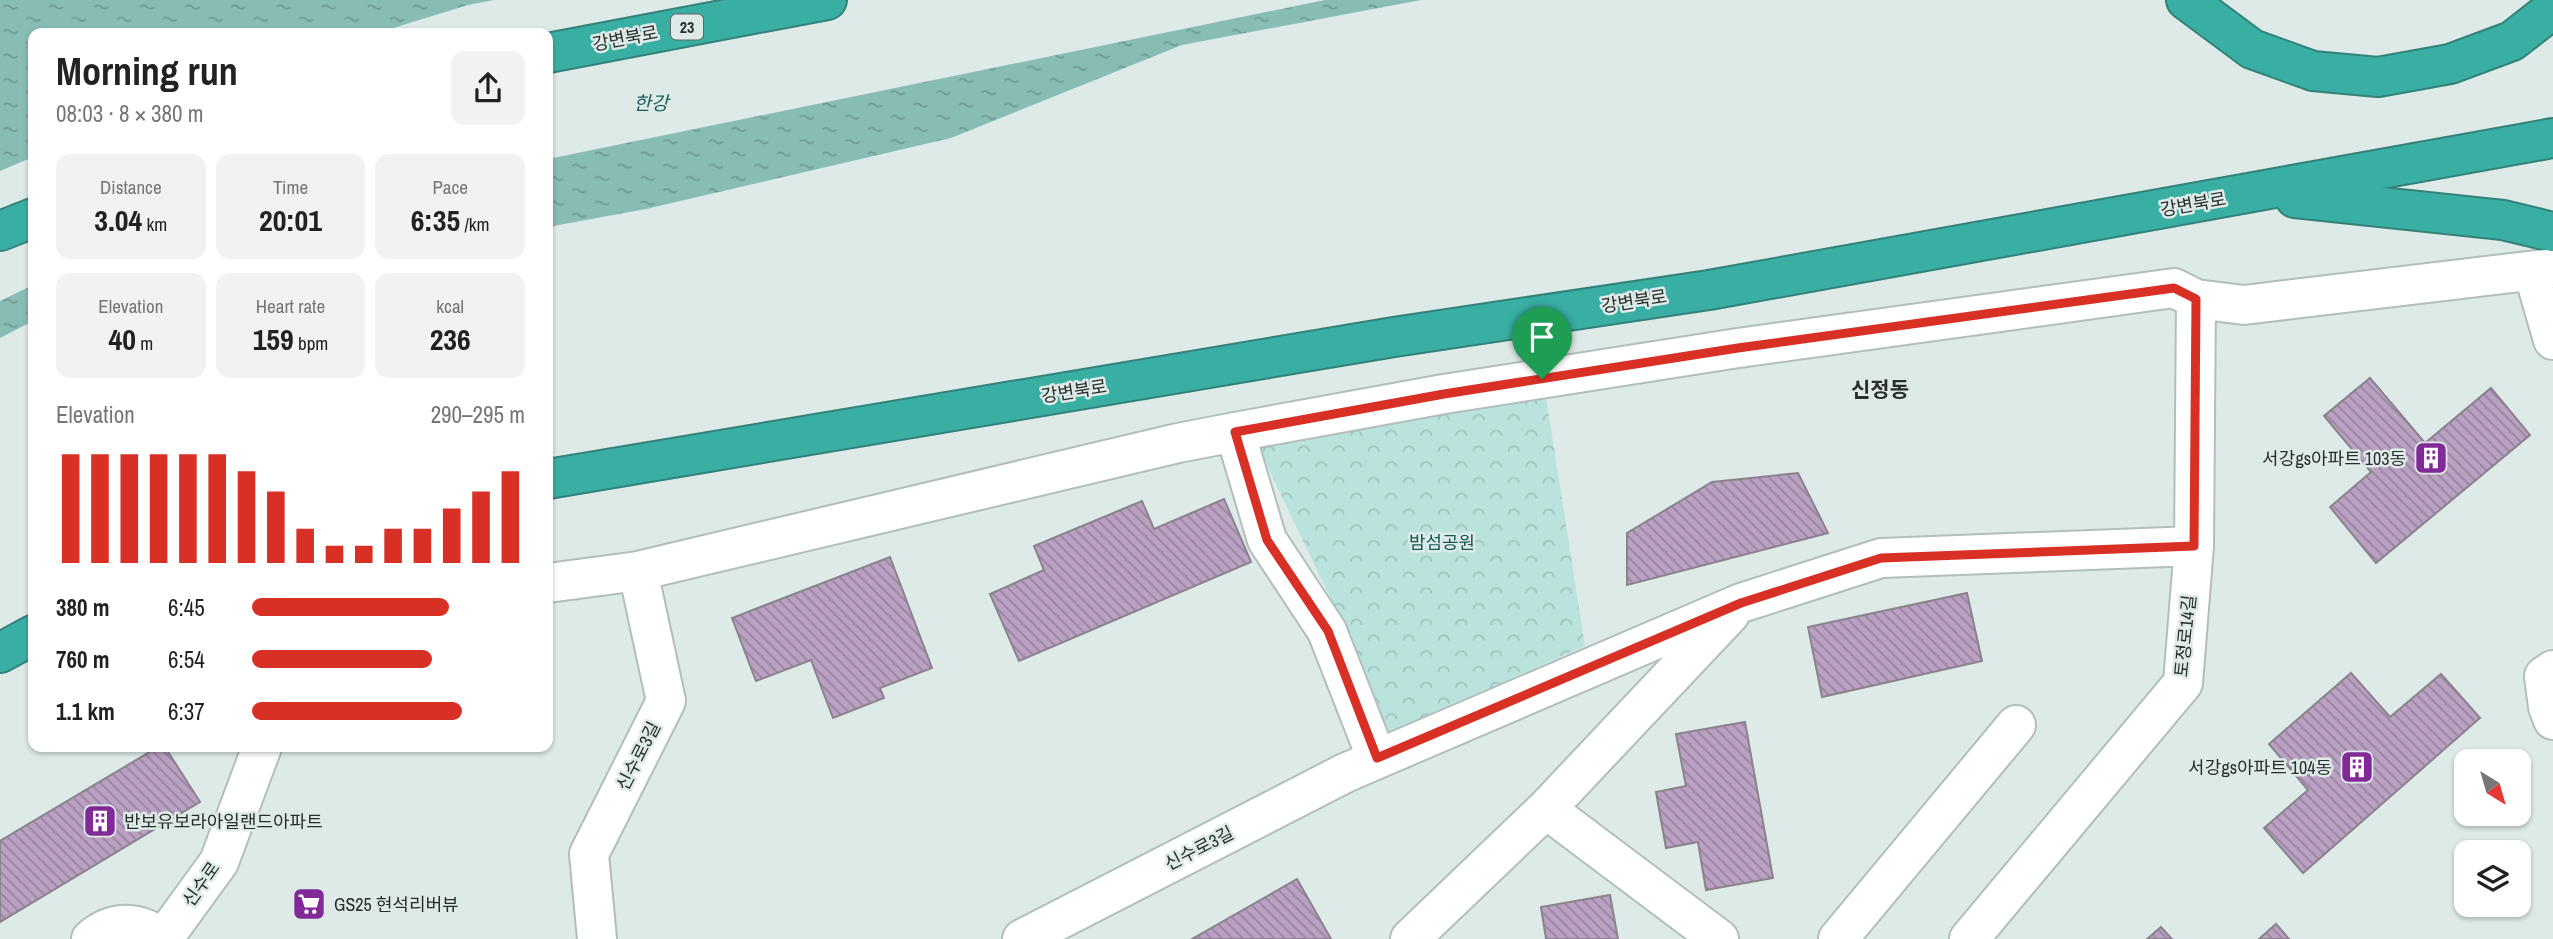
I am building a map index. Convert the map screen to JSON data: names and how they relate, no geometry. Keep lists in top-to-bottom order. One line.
{"streets":{"highway":["23","강변북로"],"street":["토정로14길","신수로3길","신수로"]},"crossings":[["토정로14길","신수로3길"]],"districts":["신정동"],"water":["한강"],"parks":["밤섬공원"],"places":{"building":["서강gs아파트 103동","서강gs아파트 104동","반보유보라아일랜드아파트"],"supermarket":["GS25 현석리버뷰"]},"north":"bottom right","page":{"heading":["Morning run","08:03 · 8 × 380 m"],"stats":[["Distance","3.04 km"],["Time","20:01"],["Pace","6:35 /km"],["Elevation","40 m"],["Heart rate","159 bpm"],["kcal","236"]],"chart":["Elevation","290–295 m"],"list":[{"name":"380 m","note":"6:45"},{"name":"760 m","note":"6:54"},{"name":"1.1 km","note":"6:37"}]}}
